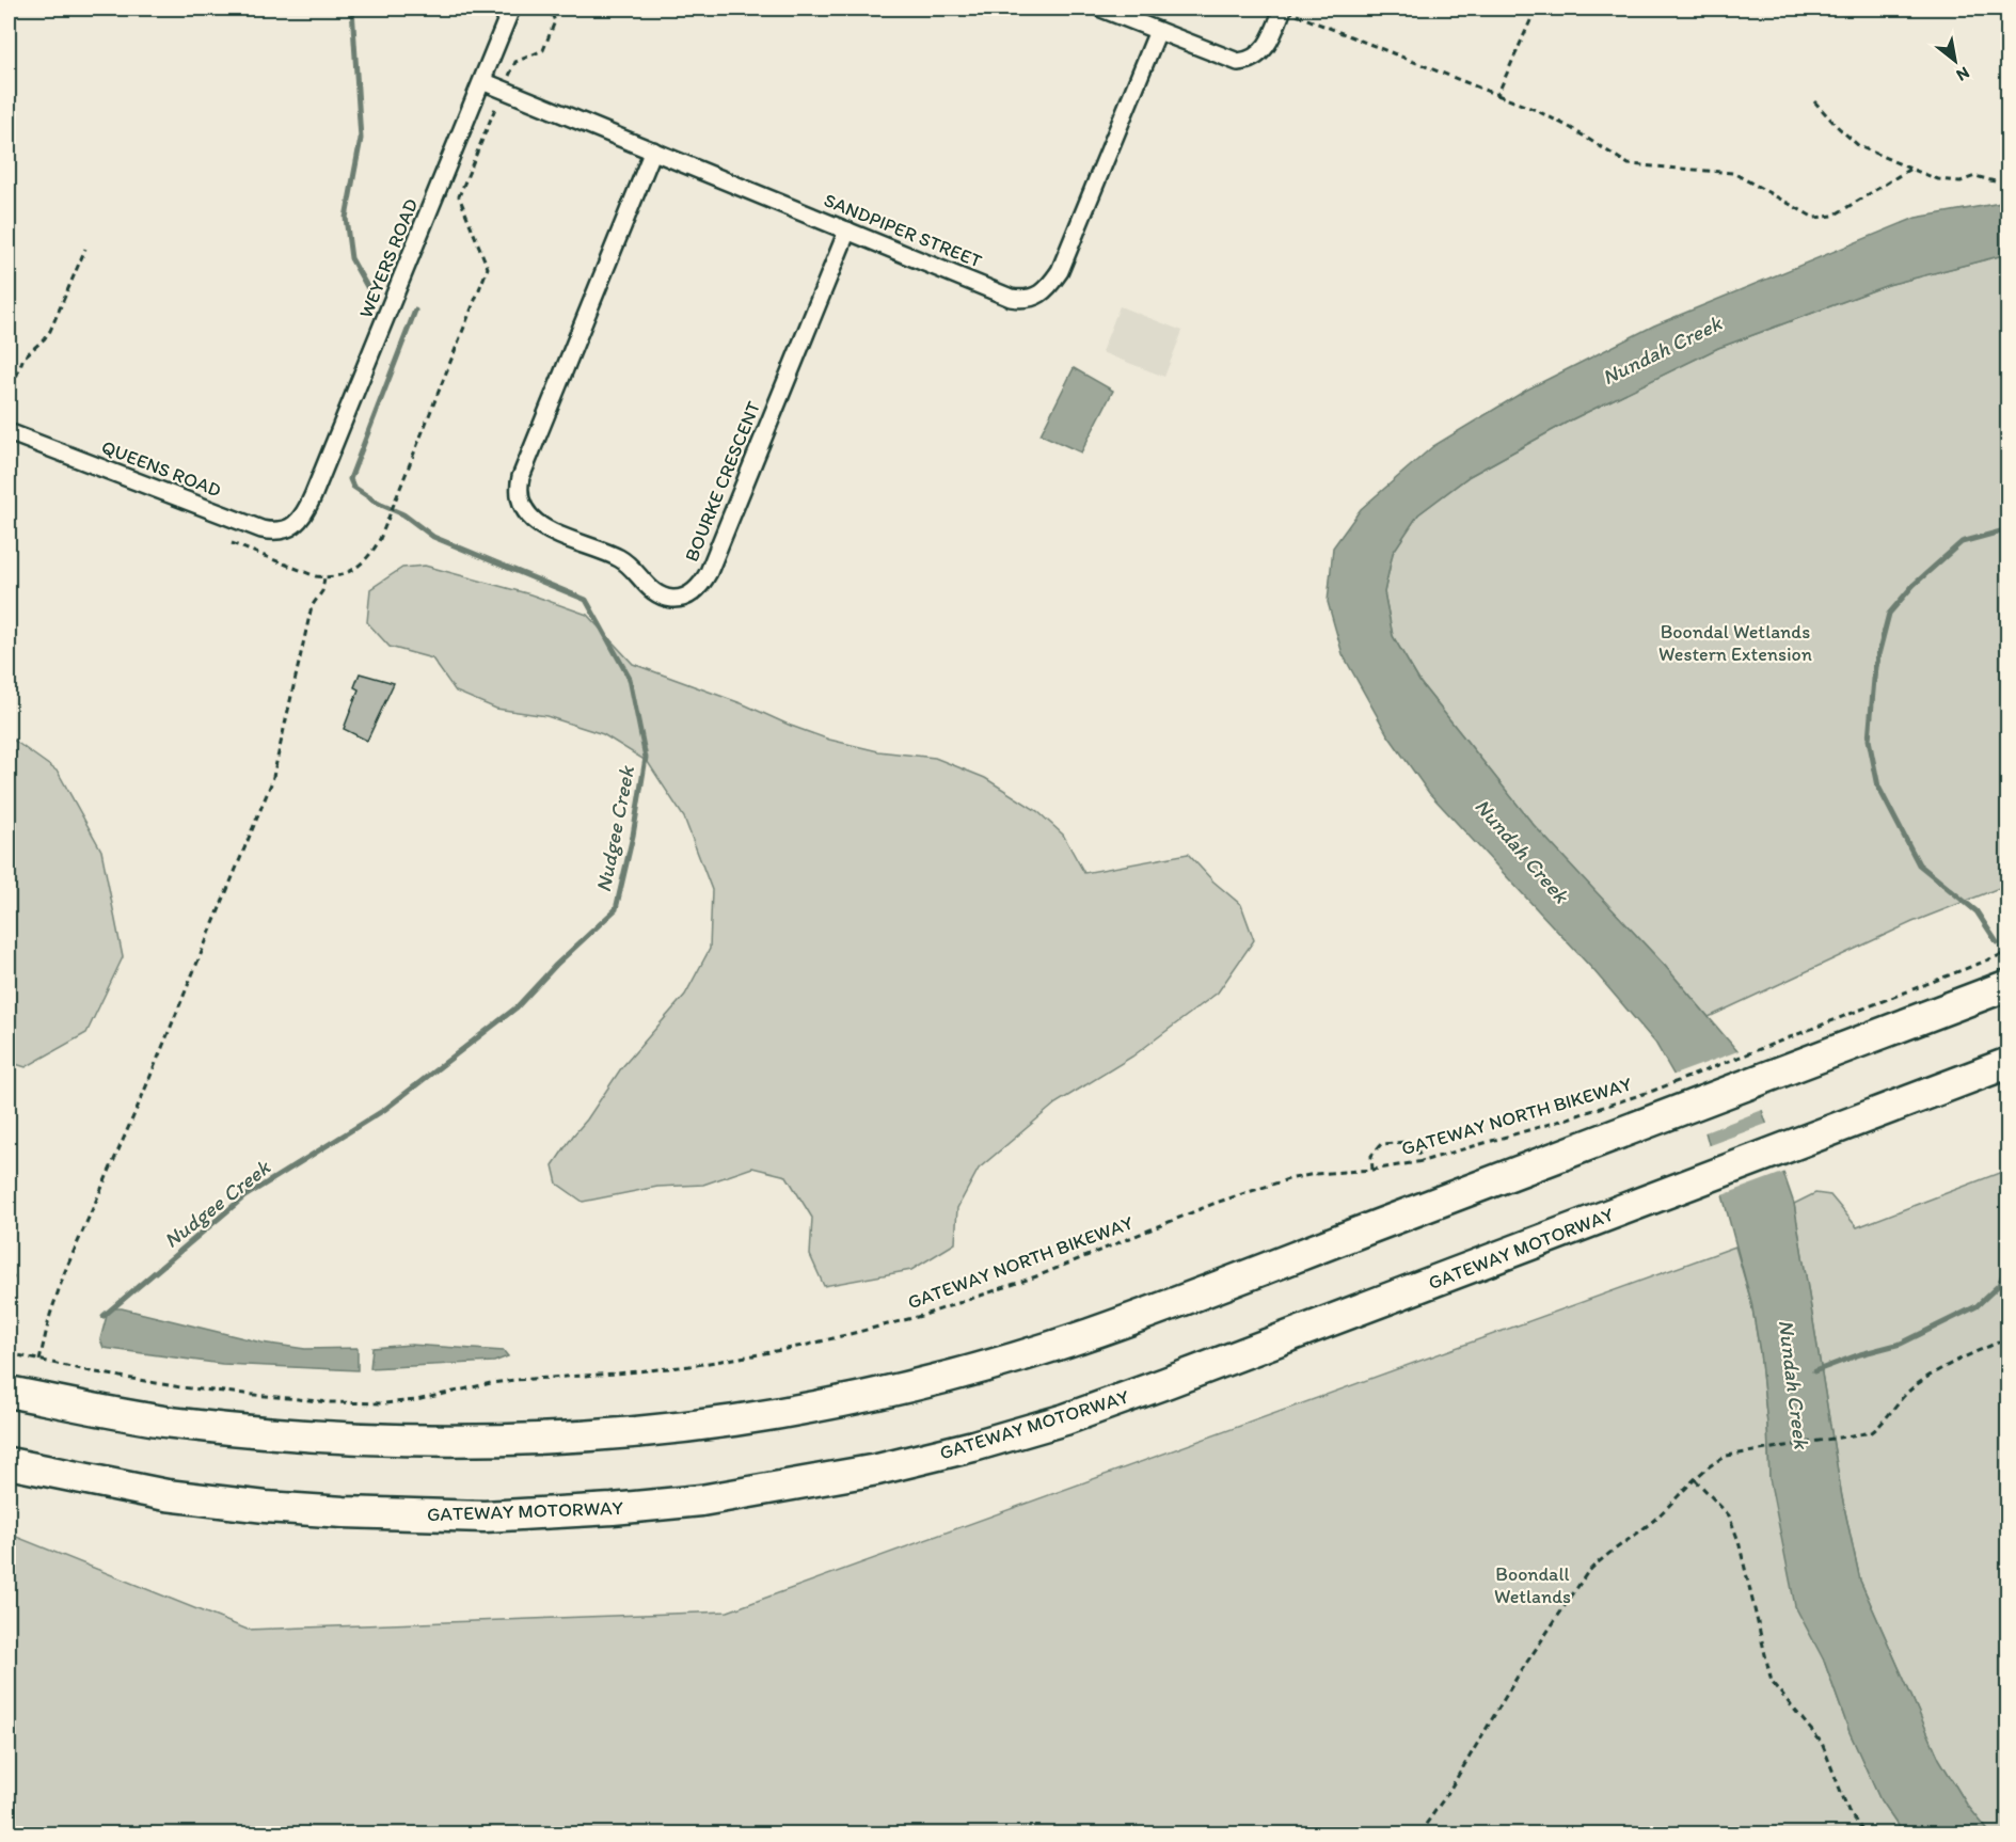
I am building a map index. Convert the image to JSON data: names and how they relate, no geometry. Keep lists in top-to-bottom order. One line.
{"streets":{"highway":["GATEWAY MOTORWAY"],"street":["SANDPIPER STREET","WEYERS ROAD","QUEENS ROAD","BOURKE CRESCENT"],"path":["GATEWAY NORTH BIKEWAY"]},"crossings":[["SANDPIPER STREET","WEYERS ROAD"],["SANDPIPER STREET","BOURKE CRESCENT"],["WEYERS ROAD","QUEENS ROAD"]],"water":["Nundah Creek","Nudgee Creek"],"parks":["Boondal Wetlands Western Extension","Boondall Wetlands"],"north":"bottom right"}
